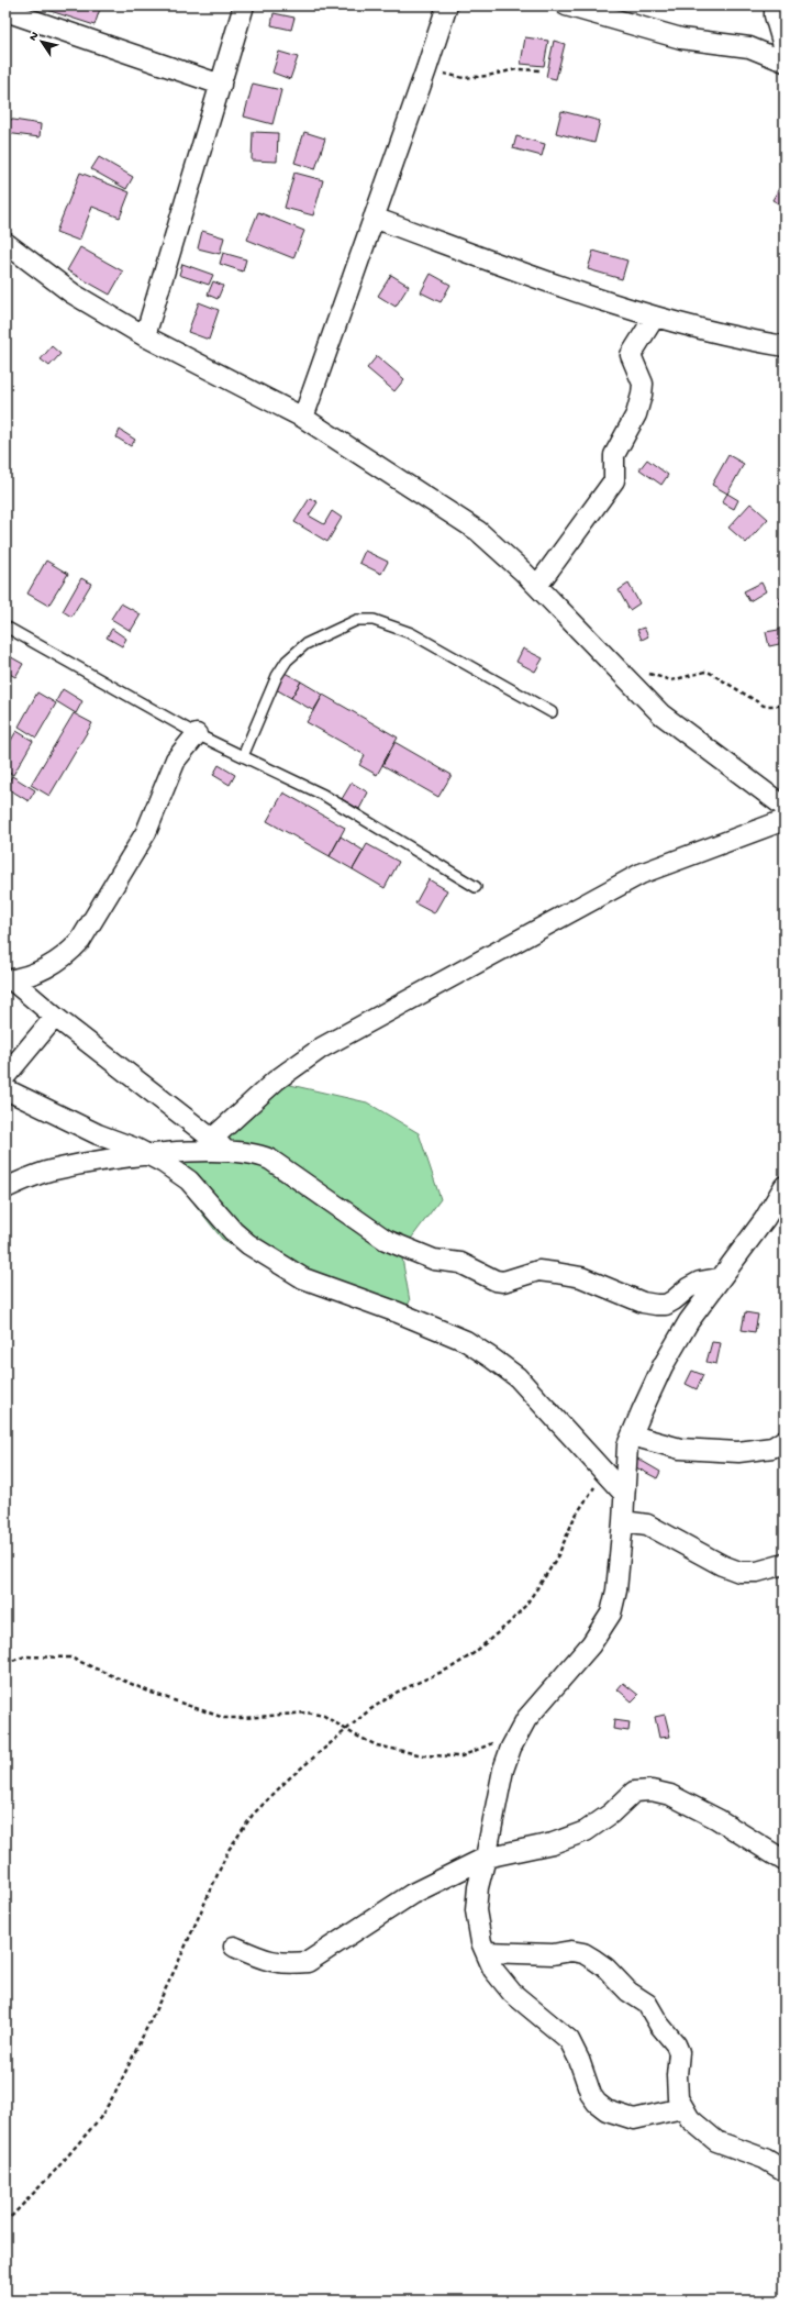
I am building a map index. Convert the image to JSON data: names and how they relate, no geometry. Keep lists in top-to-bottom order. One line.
{"north":"top left"}
